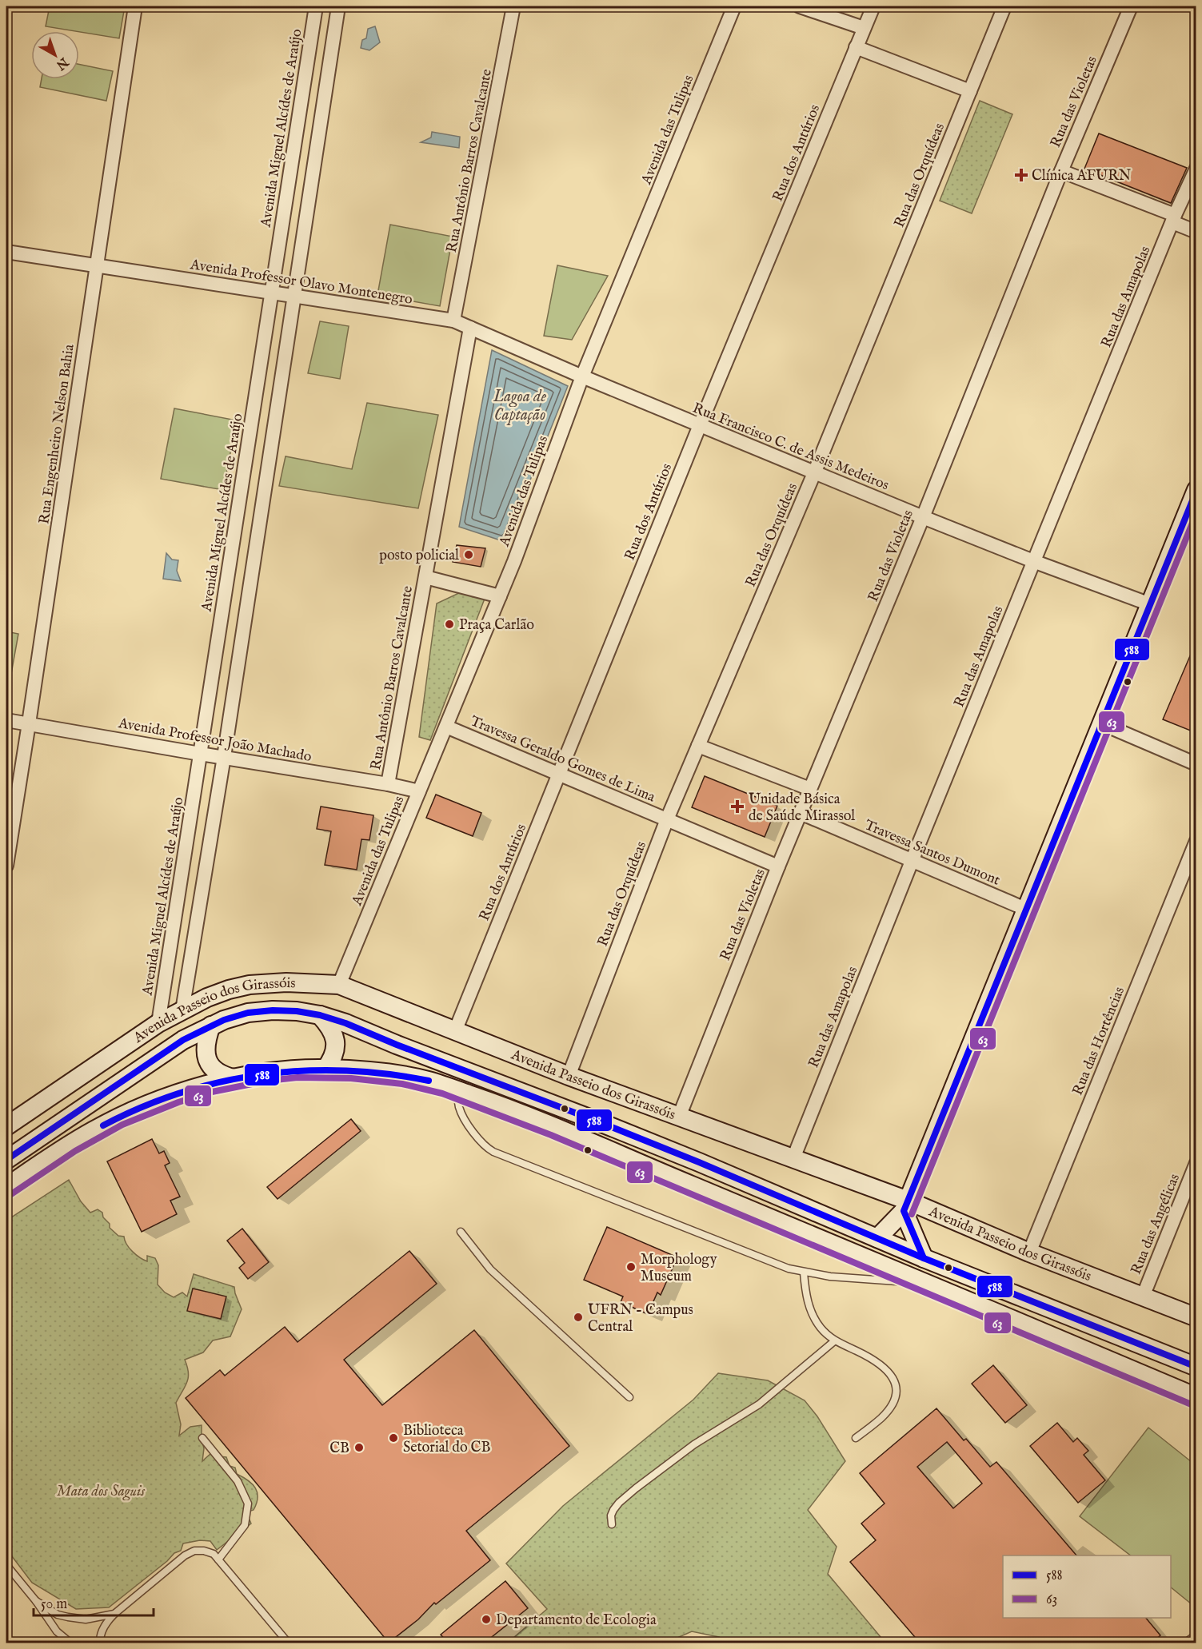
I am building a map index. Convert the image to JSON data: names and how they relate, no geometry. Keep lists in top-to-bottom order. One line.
{"streets":{"main road":["Avenida Passeio dos Girassóis"],"street":["Rua das Violetas","Avenida Miguel Alcídes de Araújo","Avenida das Tulipas","Rua dos Antúrios","Rua Antônio Barros Cavalcante","Rua das Orquídeas","Avenida Professor Olavo Montenegro","Rua das Amapolas","Rua Engenheiro Nelson Bahia","Rua Francisco C. de Assis Medeiros","Avenida Professor João Machado","Travessa Geraldo Gomes de Lima","Travessa Santos Dumont","Rua das Hortências","Rua das Angélicas"]},"crossings":[["Rua das Violetas","Rua Francisco C. de Assis Medeiros"],["Rua das Violetas","Travessa Geraldo Gomes de Lima"],["Rua das Violetas","Travessa Santos Dumont"],["Rua das Violetas","Avenida Passeio dos Girassóis"],["Avenida Miguel Alcídes de Araújo","Avenida Professor Olavo Montenegro"],["Avenida Miguel Alcídes de Araújo","Avenida Professor João Machado"],["Avenida Miguel Alcídes de Araújo","Avenida Passeio dos Girassóis"],["Avenida das Tulipas","Rua Antônio Barros Cavalcante"],["Avenida das Tulipas","Avenida Professor Olavo Montenegro"],["Avenida das Tulipas","Rua Francisco C. de Assis Medeiros"],["Avenida das Tulipas","Avenida Professor João Machado"],["Avenida das Tulipas","Travessa Geraldo Gomes de Lima"],["Avenida das Tulipas","Avenida Passeio dos Girassóis"],["Rua dos Antúrios","Rua Francisco C. de Assis Medeiros"],["Rua dos Antúrios","Travessa Geraldo Gomes de Lima"],["Rua dos Antúrios","Avenida Passeio dos Girassóis"],["Rua Antônio Barros Cavalcante","Avenida Professor Olavo Montenegro"],["Rua Antônio Barros Cavalcante","Avenida Professor João Machado"],["Rua das Orquídeas","Rua Francisco C. de Assis Medeiros"],["Rua das Orquídeas","Travessa Geraldo Gomes de Lima"],["Rua das Orquídeas","Avenida Passeio dos Girassóis"],["Avenida Professor Olavo Montenegro","Rua Engenheiro Nelson Bahia"],["Avenida Professor Olavo Montenegro","Rua Francisco C. de Assis Medeiros"],["Rua das Amapolas","Rua Francisco C. de Assis Medeiros"],["Rua das Amapolas","Travessa Santos Dumont"],["Rua das Amapolas","Avenida Passeio dos Girassóis"],["Rua Engenheiro Nelson Bahia","Avenida Professor João Machado"],["Avenida Passeio dos Girassóis","Rua das Hortências"],["Avenida Passeio dos Girassóis","Rua das Angélicas"]],"water":["Lagoa de Captação"],"parks":["Mata dos Saguis"],"places":{"health":["Clínica AFURN","Unidade Básica de Saúde Mirassol"],"other":["posto policial","Praça Carlão","Morphology Museum","UFRN - Campus Central","Biblioteca Setorial do CB","CB","Departamento de Ecologia"]},"lines":["transit line 588","transit line 63"],"legend":["588","63"],"scale_bar":"50 m","north":"bottom right"}
